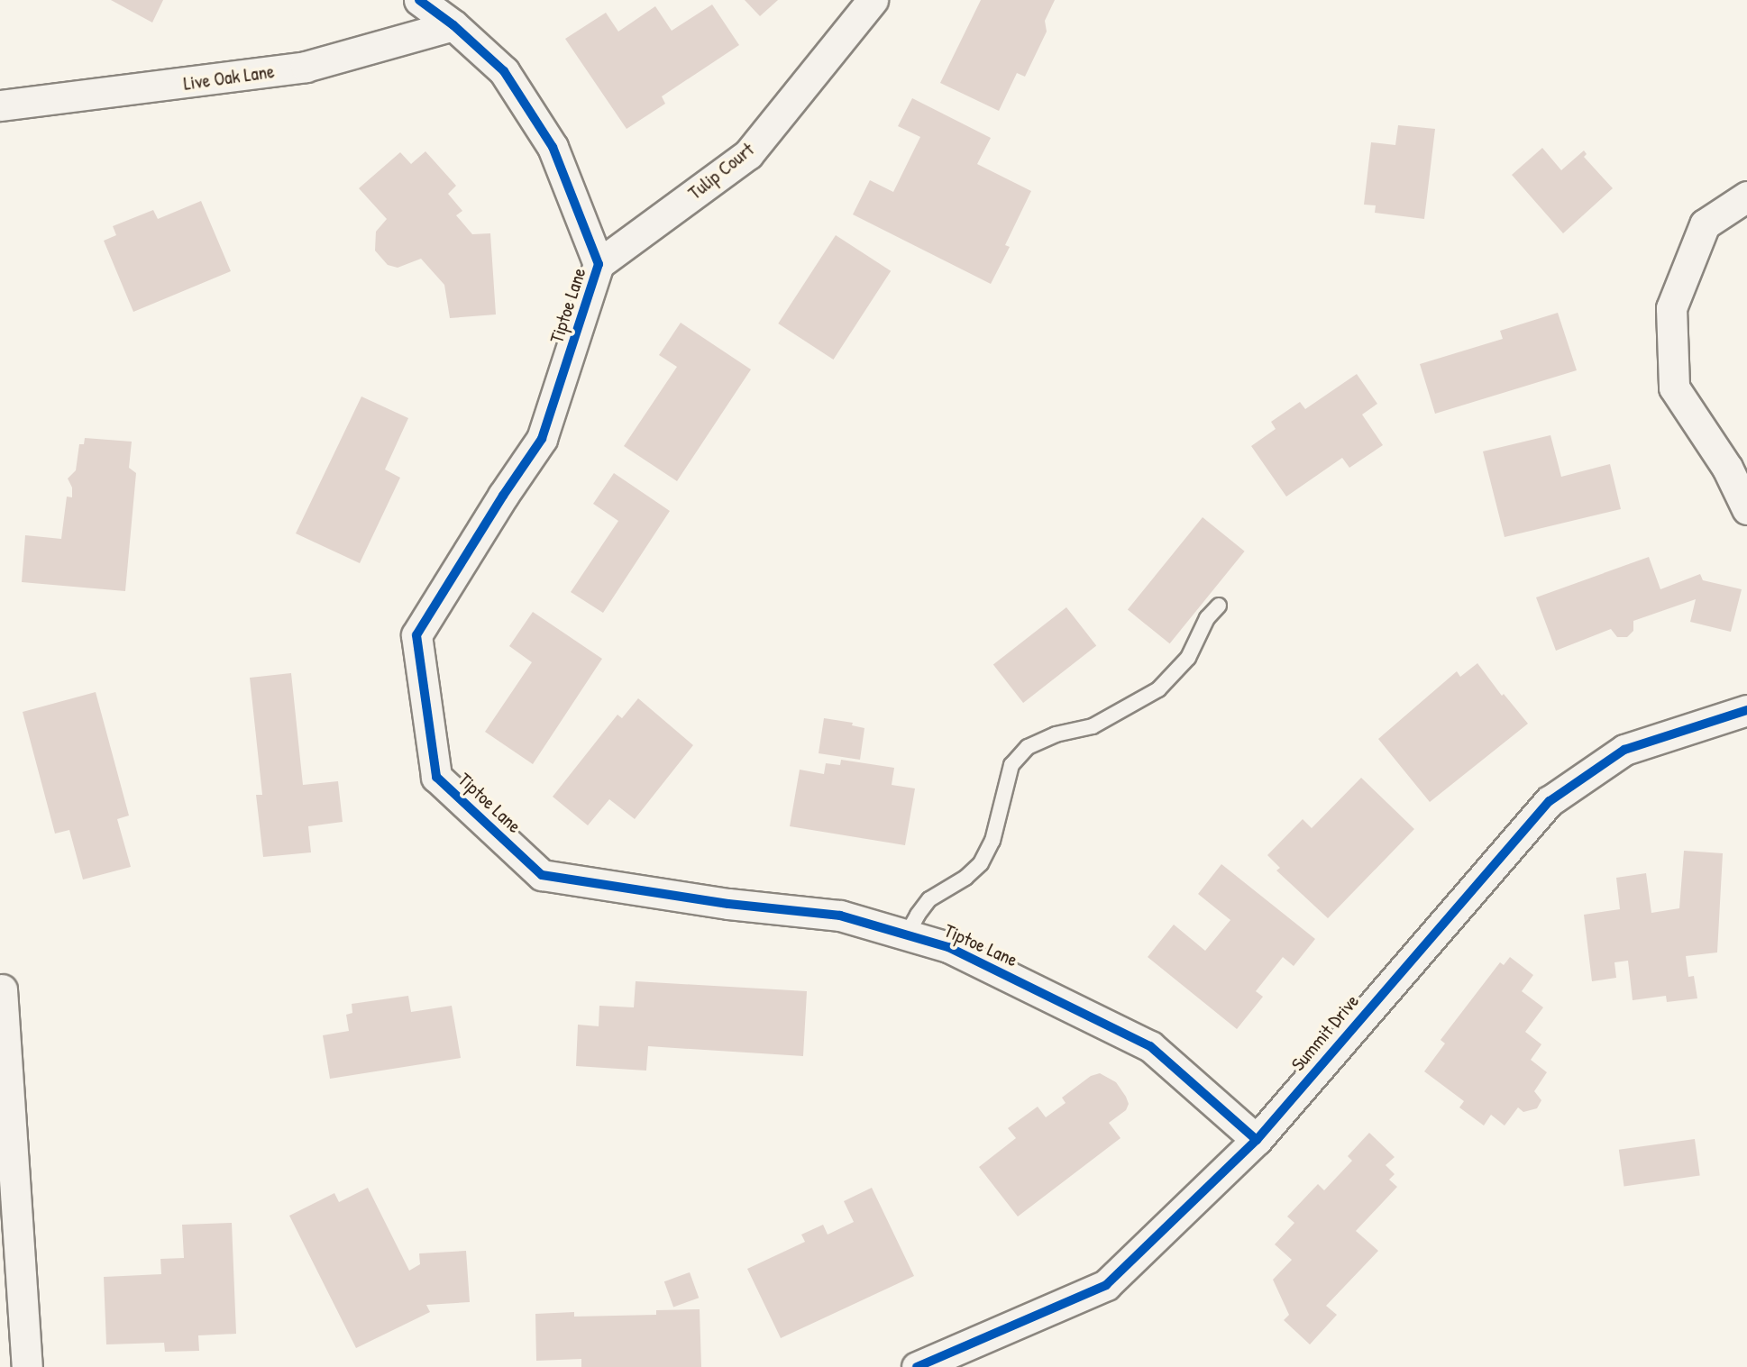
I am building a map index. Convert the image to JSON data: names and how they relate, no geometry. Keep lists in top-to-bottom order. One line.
{"streets":{"street":["Live Oak Lane","Tulip Court","Tiptoe Lane","Summit Drive"]},"crossings":[["Live Oak Lane","Tiptoe Lane"],["Tulip Court","Tiptoe Lane"],["Tiptoe Lane","Summit Drive"]]}
